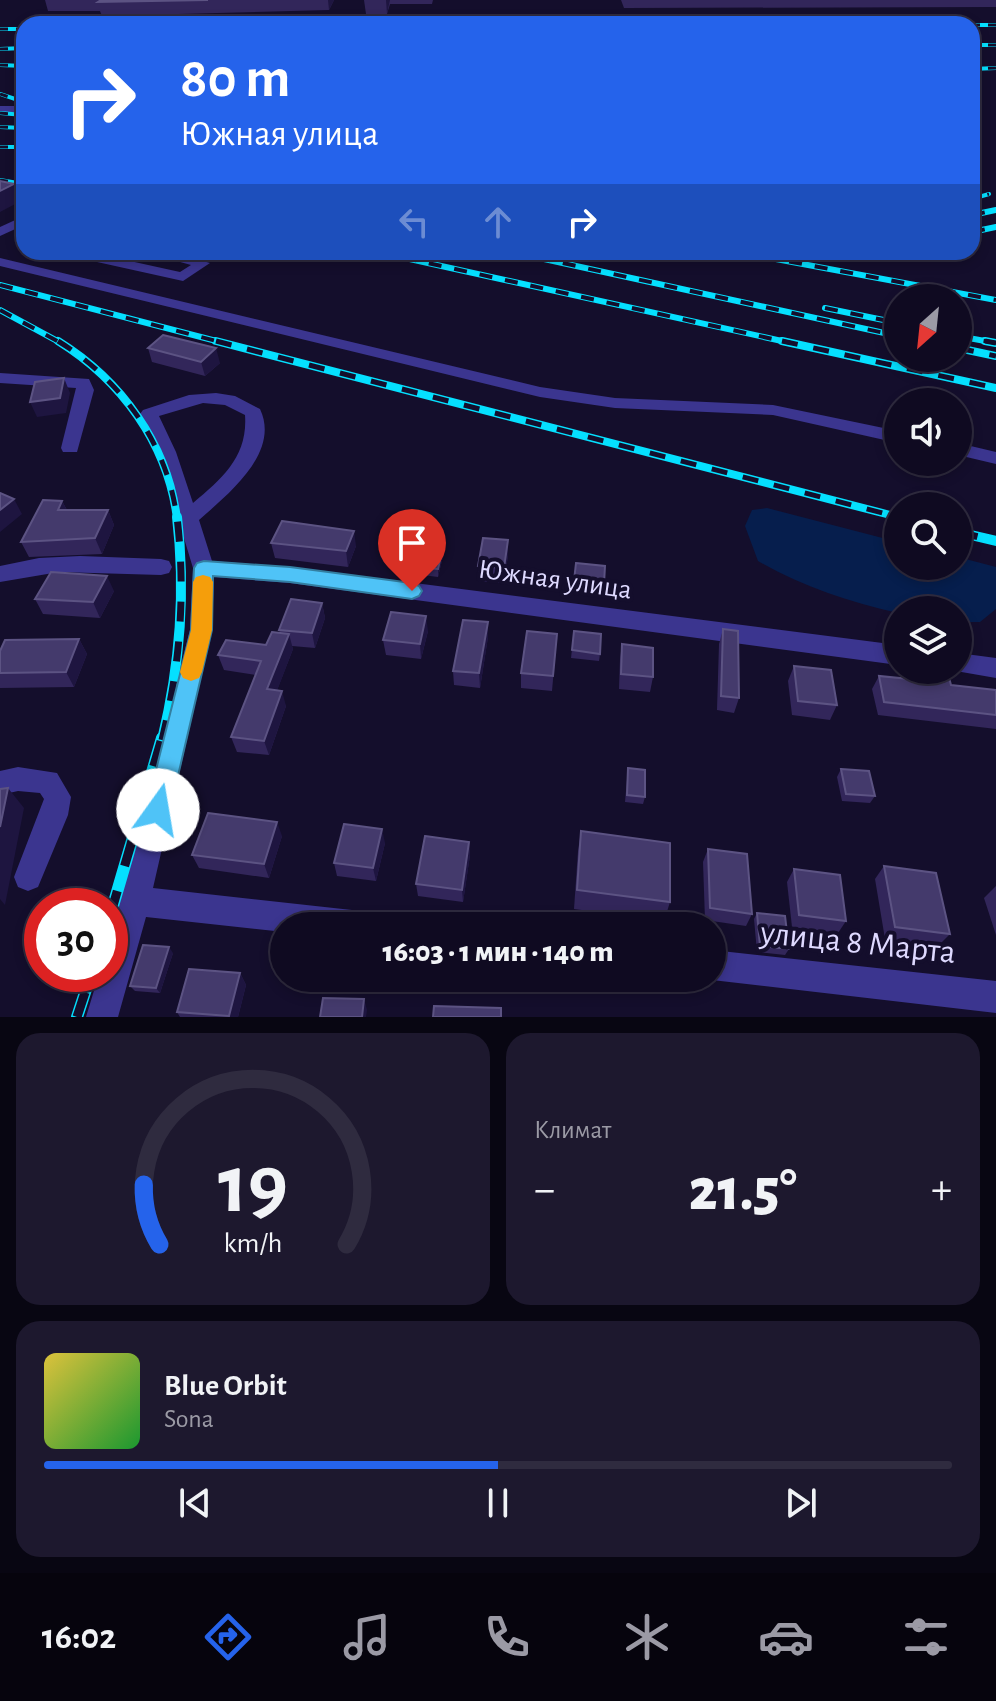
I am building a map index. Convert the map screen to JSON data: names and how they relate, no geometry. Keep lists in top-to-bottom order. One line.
{"streets":{"street":["Южная улица","улица 8 Марта"]},"north":"bottom left","page":{"turn":["80 m","Южная улица"],"limit":"30","trip":"16:03 · 1 мин · 140 m","tile":"Климат","heat":["−","21.5°","+"],"song":["Blue Orbit","Sona"],"tabs":"16:02","gauge":["19","km/h"]}}
